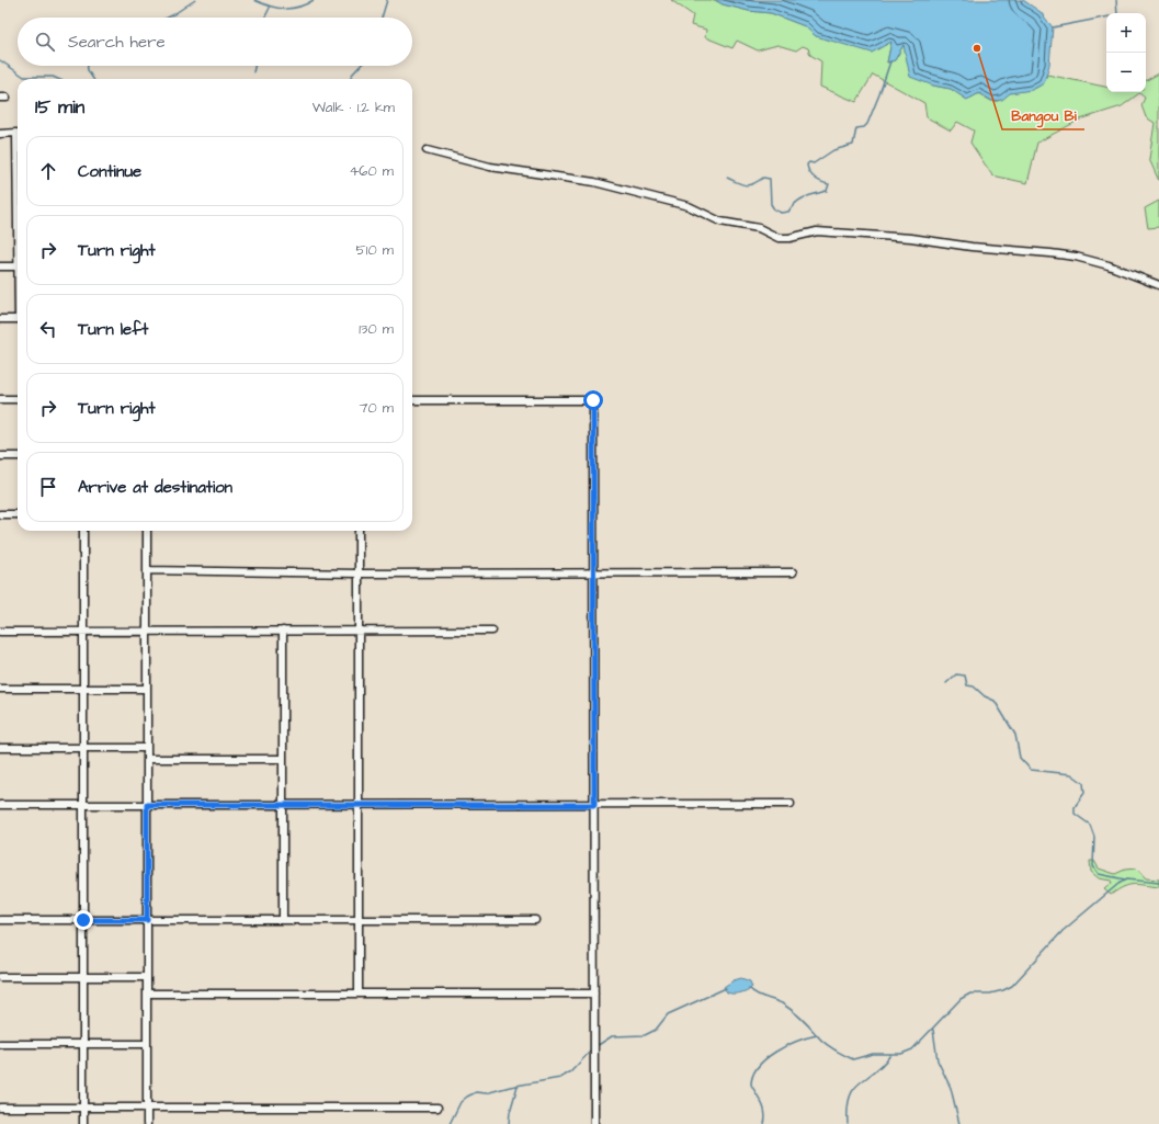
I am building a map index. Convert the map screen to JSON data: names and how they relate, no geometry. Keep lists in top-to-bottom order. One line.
{"places":["Bangou Bi"],"page":{"map_buttons":["+","−"],"search":"Search here","heading":["15 min","Walk · 1.2 km"],"list":[["Continue","460 m"],["Turn right","510 m"],["Turn left","130 m"],["Turn right","70 m"],"Arrive at destination"]}}
